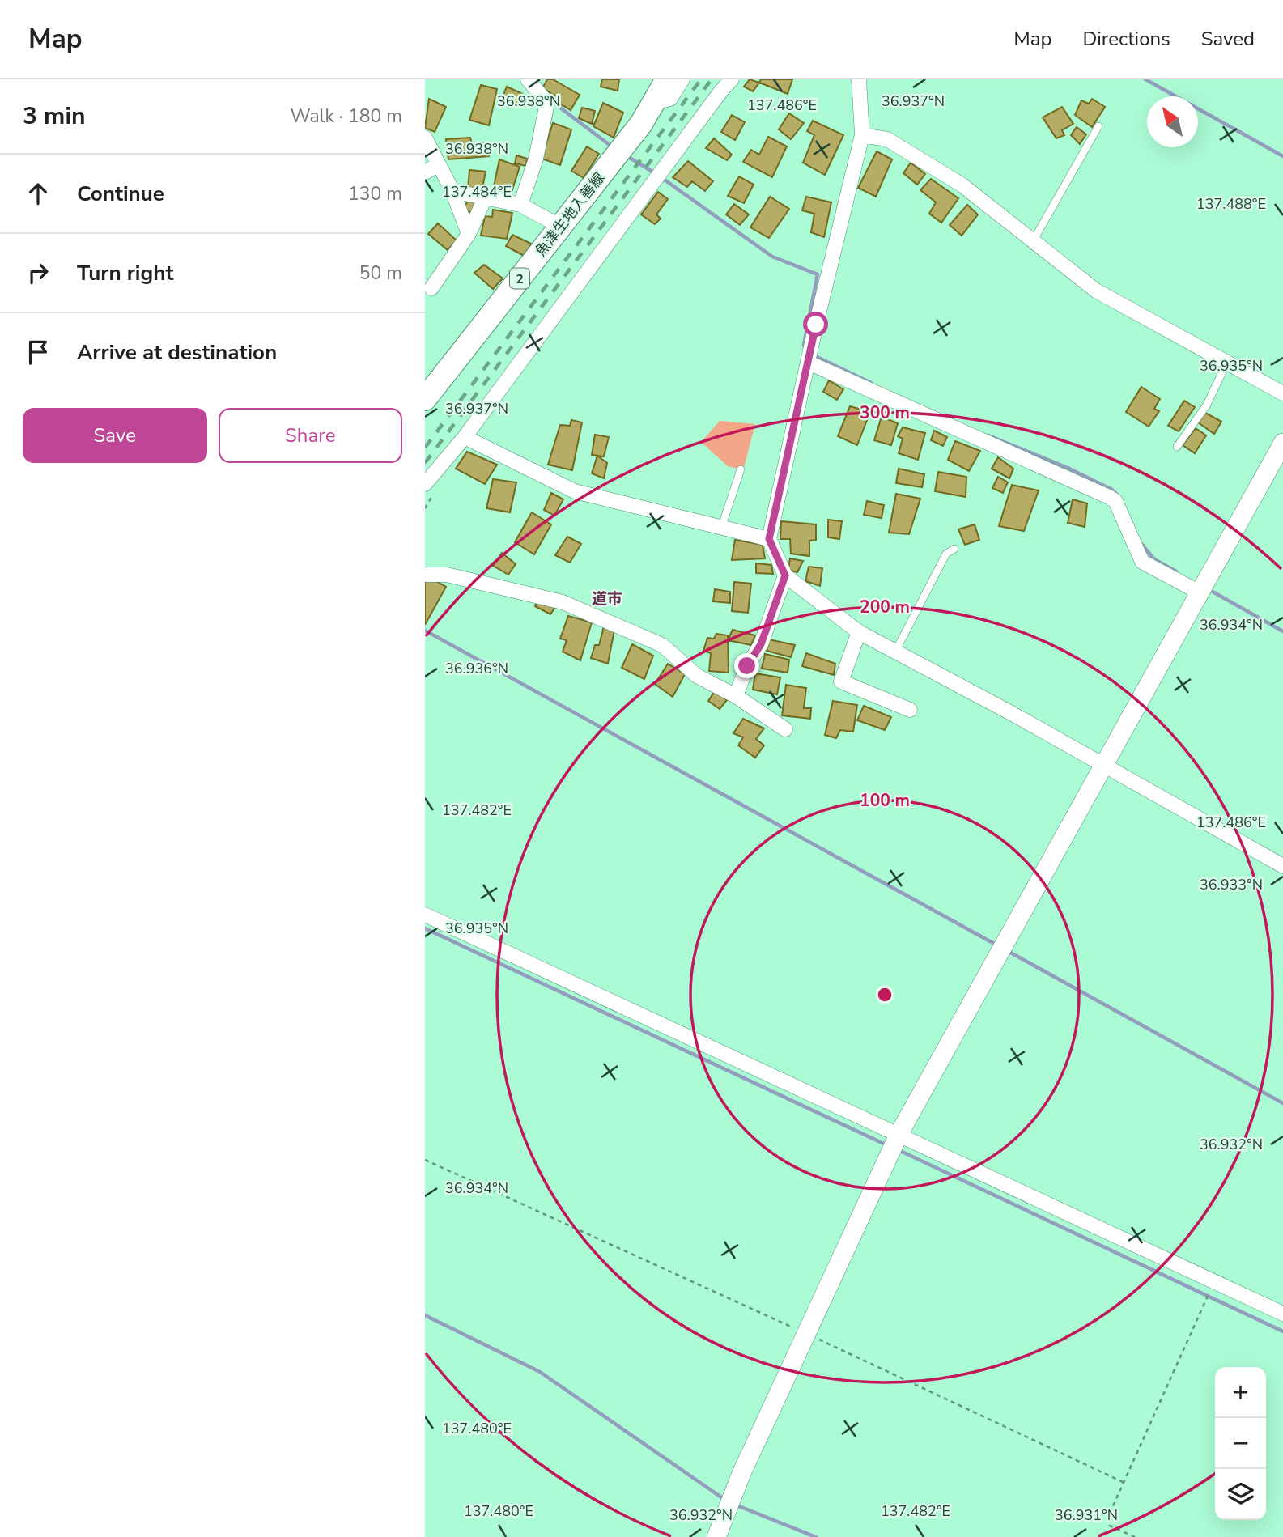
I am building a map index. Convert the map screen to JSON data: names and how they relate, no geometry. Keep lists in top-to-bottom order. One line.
{"streets":{"main road":["魚津生地入善線","2"]},"districts":["道市"],"north":"top left","page":{"header":"Map","nav":["Map","Directions","Saved"],"heading":["3 min","Walk · 180 m"],"list":[["Continue","130 m"],["Turn right","50 m"],"Arrive at destination"],"buttons":["Save","Share"],"map_buttons":["+","−"]},"coordinates":["36.938°N","36.937°N","137.486°E","137.484°E","137.488°E","36.935°N","36.934°N","36.936°N","137.482°E","36.933°N","36.932°N","137.480°E","36.931°N"],"rings":["300 m","200 m","100 m"]}
